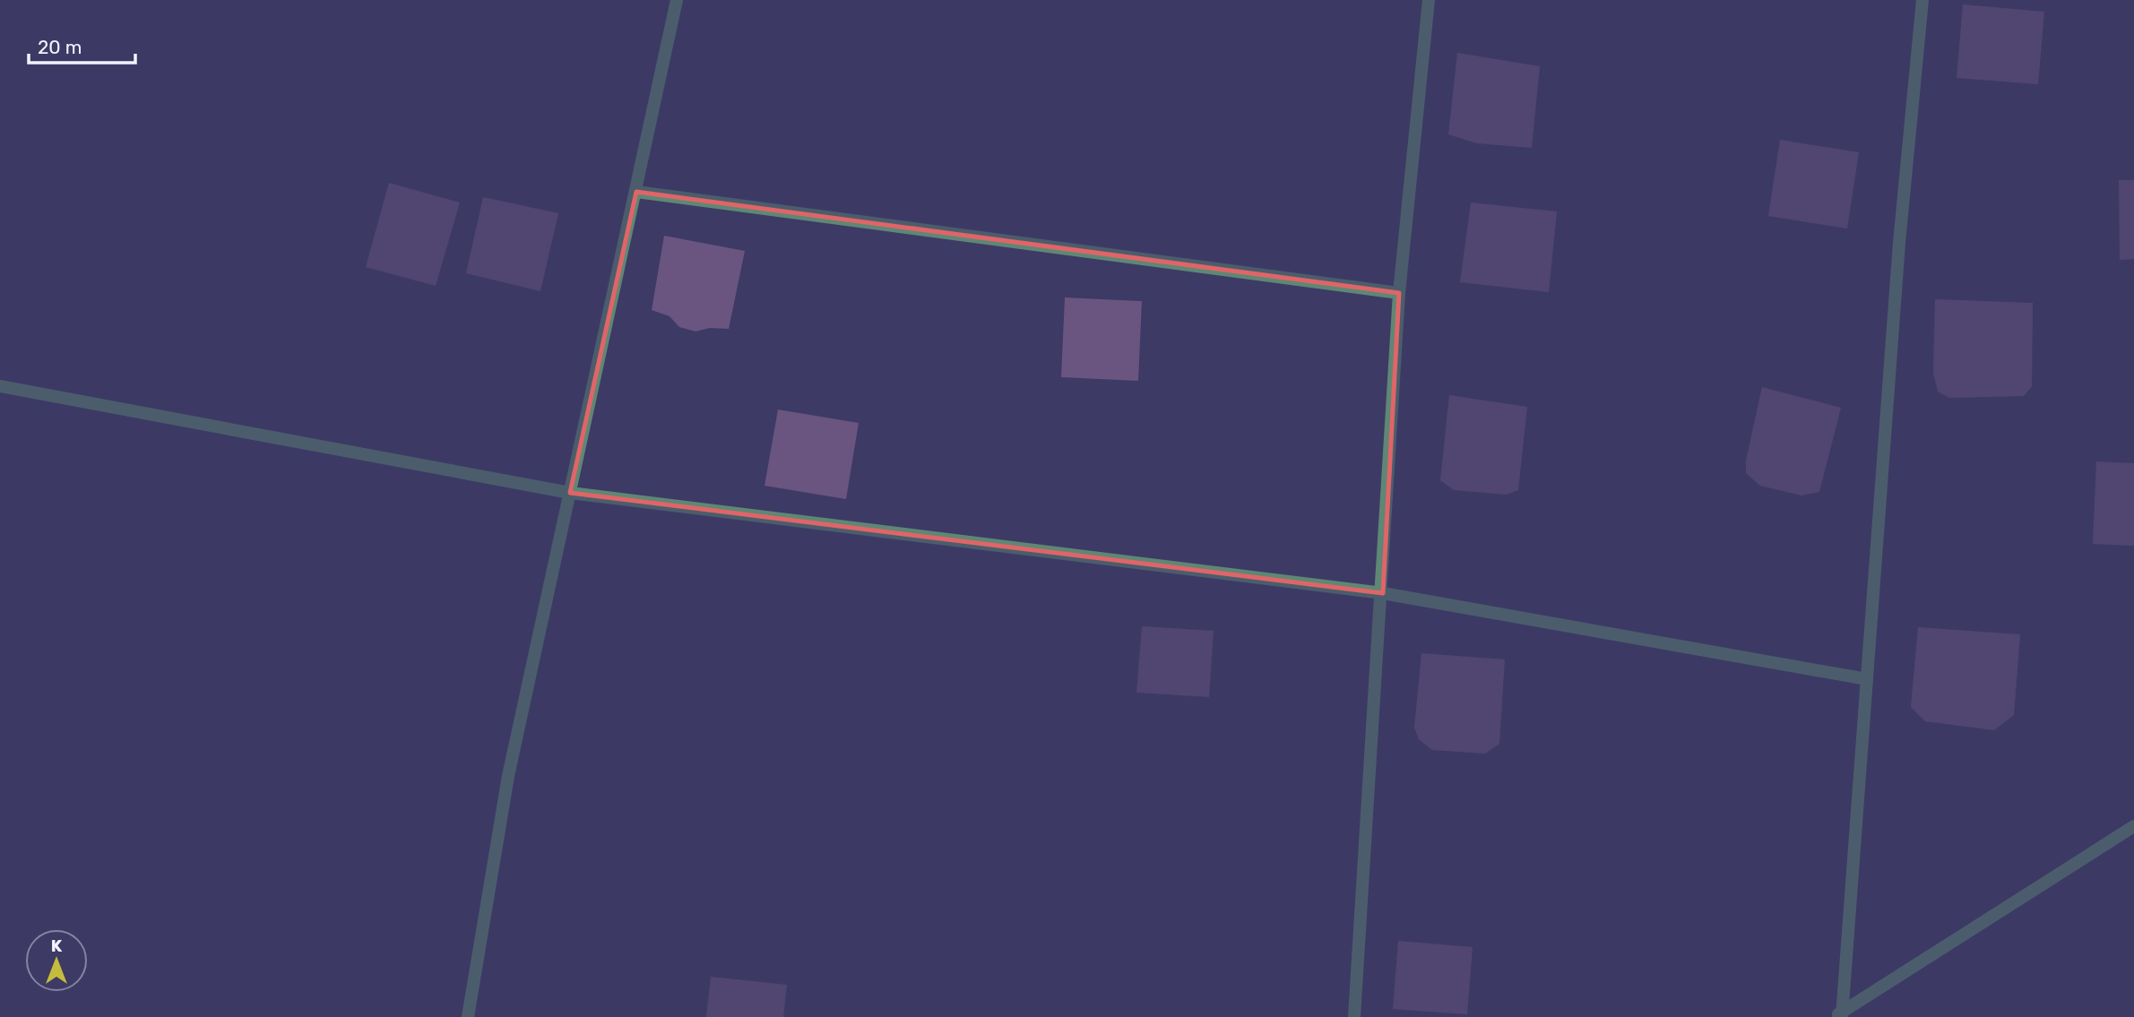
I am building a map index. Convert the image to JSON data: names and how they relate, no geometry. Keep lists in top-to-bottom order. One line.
{"scale_bar":"20 m","north":"top"}
